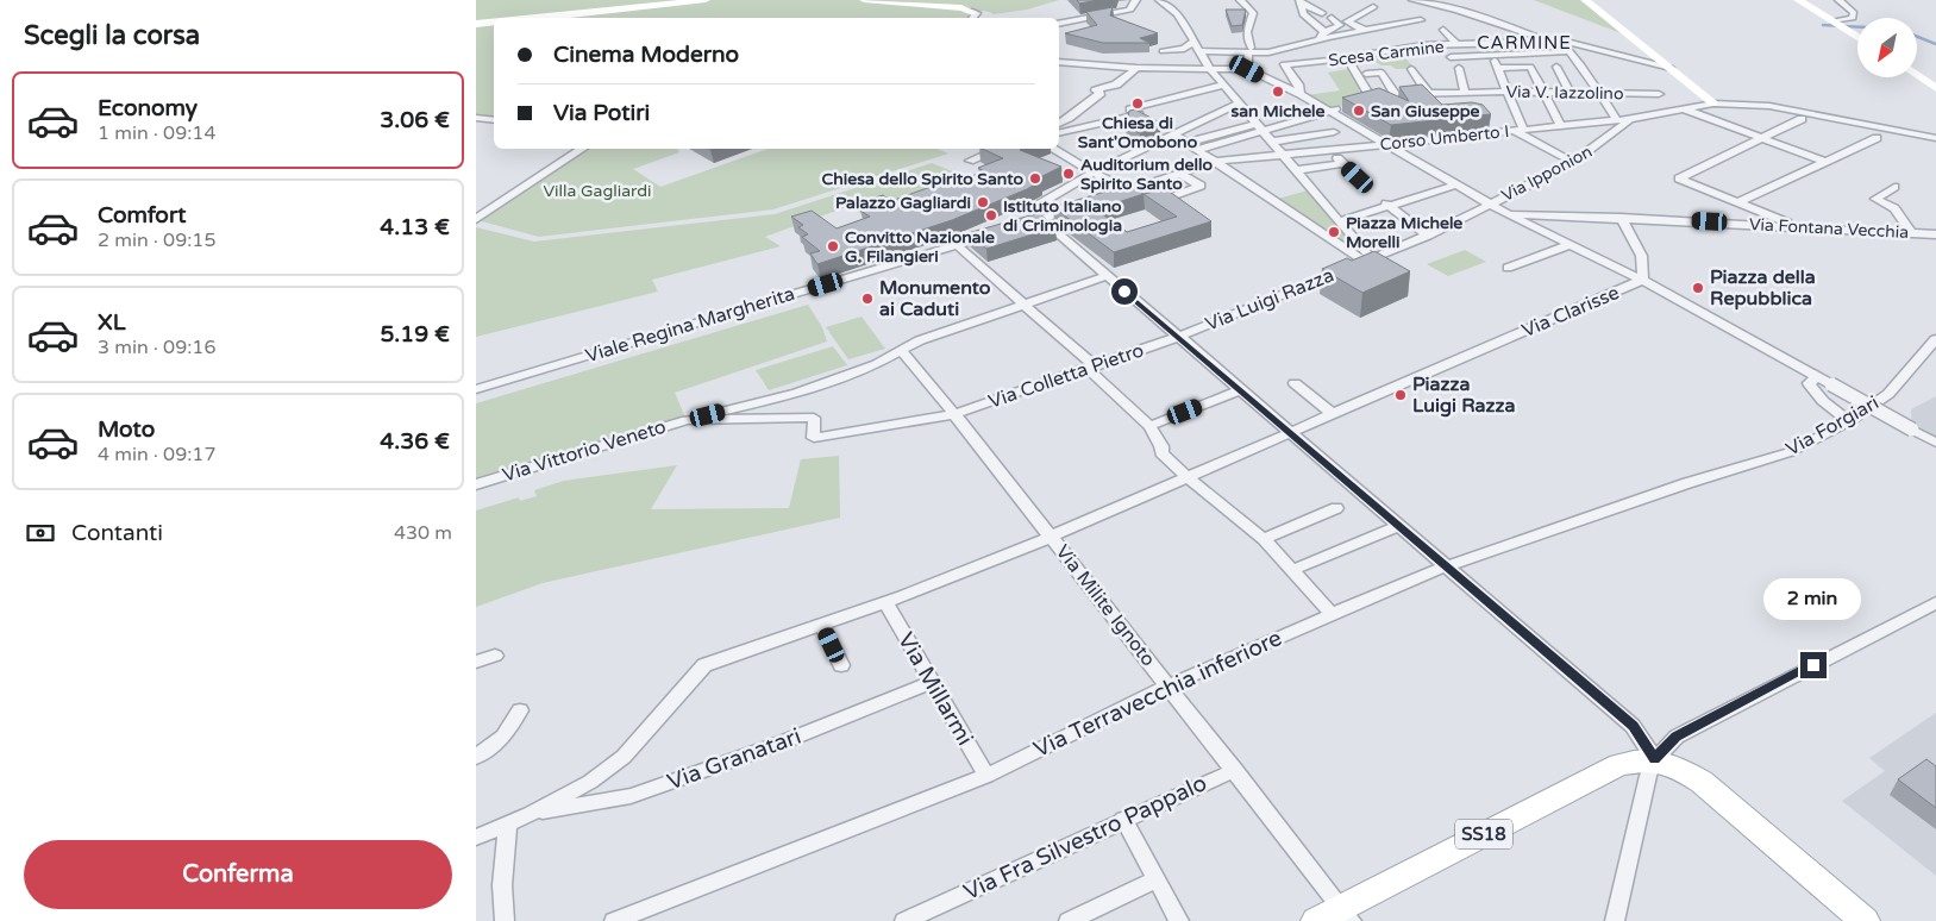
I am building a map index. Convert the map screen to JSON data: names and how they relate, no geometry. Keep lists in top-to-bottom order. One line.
{"streets":{"main road":["SS18"],"street":["Scesa Carmine","Via V. Iazzolino","Corso Umberto I","Via Ipponion","Via Fontana Vecchia","Via Luigi Razza","Via Clarisse","Viale Regina Margherita","Via Colletta Pietro","Via Forgiari","Via Vittorio Veneto","Via Milite Ignoto","Via Millarmi","Via Terravecchia inferiore","Via Granatari","Via Fra Silvestro Pappalo"]},"crossings":[["Corso Umberto I","Via Ipponion"],["Via Ipponion","Via Luigi Razza"],["Via Luigi Razza","Via Colletta Pietro"],["Via Clarisse","Via Milite Ignoto"],["Via Clarisse","Via Millarmi"],["Via Clarisse","Via Granatari"],["Via Colletta Pietro","Via Vittorio Veneto"],["Via Colletta Pietro","Via Milite Ignoto"],["Via Forgiari","Via Terravecchia inferiore"],["Via Vittorio Veneto","Via Milite Ignoto"],["Via Milite Ignoto","Via Terravecchia inferiore"],["Via Milite Ignoto","SS18"],["Via Milite Ignoto","Via Fra Silvestro Pappalo"],["Via Millarmi","Via Terravecchia inferiore"],["Via Millarmi","Via Granatari"]],"districts":["CARMINE"],"parks":["Villa Gagliardi"],"places":["san Michele","Chiesa di Sant'Omobono","San Giuseppe","Auditorium dello Spirito Santo","Chiesa dello Spirito Santo","Palazzo Gagliardi","Istituto Italiano di Criminologia","Piazza Michele Morelli","Convitto Nazionale G. Filangieri","Piazza della Repubblica","Monumento ai Caduti","Piazza Luigi Razza"],"north":"bottom left","page":{"heading":"Scegli la corsa","banner":["Cinema Moderno","Via Potiri"],"list":[{"name":"Economy","note":"1 min · 09:14","value":"3.06 €"},{"name":"Comfort","note":"2 min · 09:15","value":"4.13 €"},{"name":"XL","note":"3 min · 09:16","value":"5.19 €"},{"name":"Moto","note":"4 min · 09:17","value":"4.36 €"}],"pay":["Contanti","430 m"],"bubble":"2 min","buttons":"Conferma"}}
